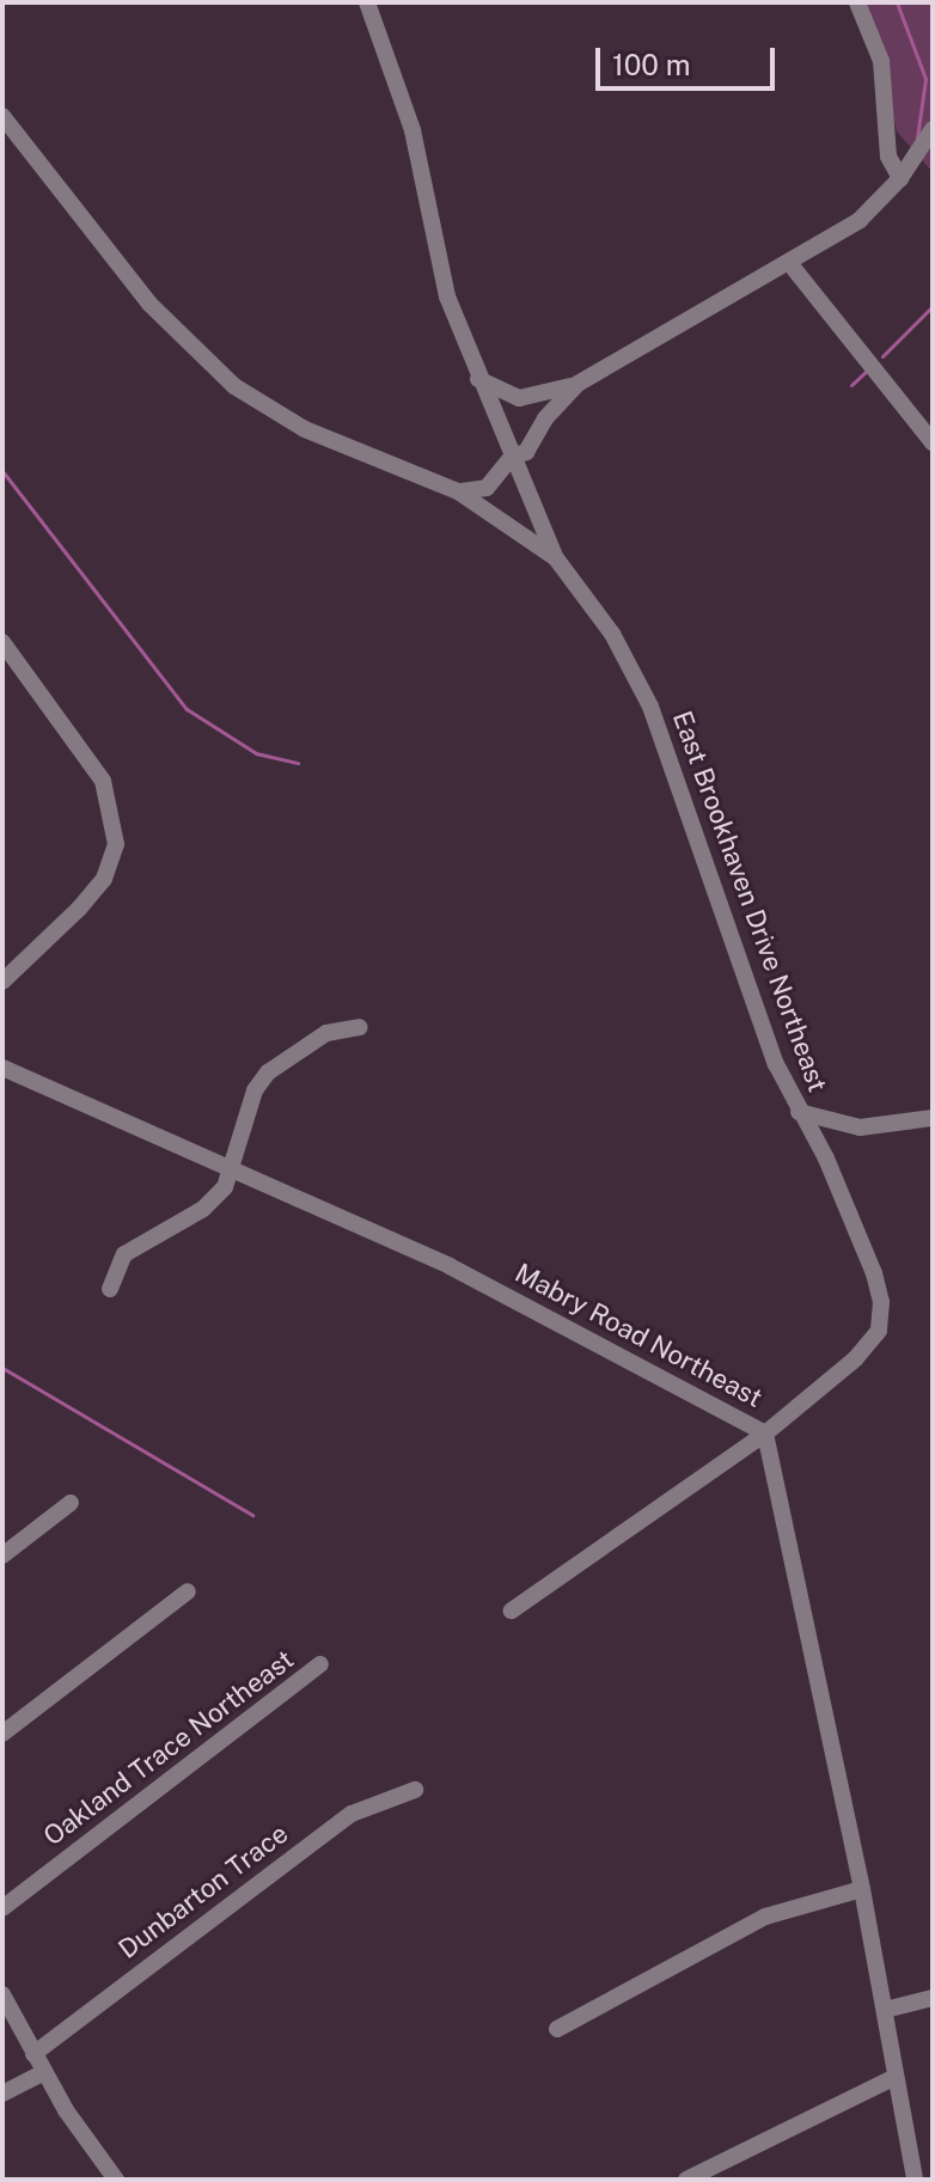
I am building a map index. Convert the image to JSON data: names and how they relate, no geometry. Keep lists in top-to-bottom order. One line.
{"streets":{"street":["East Brookhaven Drive Northeast","Mabry Road Northeast","Oakland Trace Northeast","Dunbarton Trace"]},"crossings":[["East Brookhaven Drive Northeast","Mabry Road Northeast"]],"scale_bar":"100 m"}
